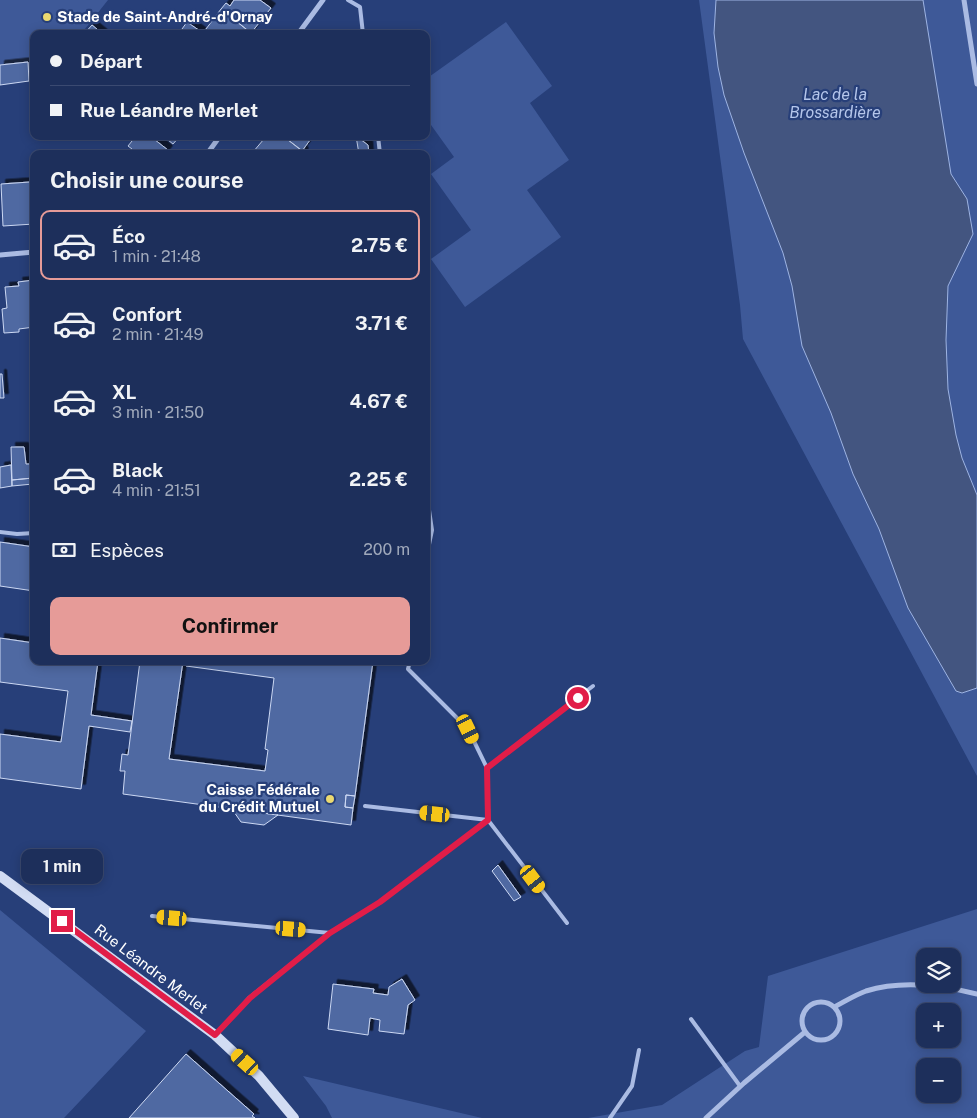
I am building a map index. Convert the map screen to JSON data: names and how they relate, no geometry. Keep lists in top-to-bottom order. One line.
{"streets":{"street":["Rue Léandre Merlet"]},"water":["Lac de la Brossardière"],"places":["Stade de Saint-André-d'Ornay","Caisse Fédérale du Crédit Mutuel"],"page":{"banner":["Départ","Rue Léandre Merlet"],"heading":"Choisir une course","list":[{"name":"Éco","note":"1 min · 21:48","value":"2.75 €"},{"name":"Confort","note":"2 min · 21:49","value":"3.71 €"},{"name":"XL","note":"3 min · 21:50","value":"4.67 €"},{"name":"Black","note":"4 min · 21:51","value":"2.25 €"}],"pay":["Espèces","200 m"],"buttons":"Confirmer","bubble":"1 min","map_buttons":["+","−"]}}
